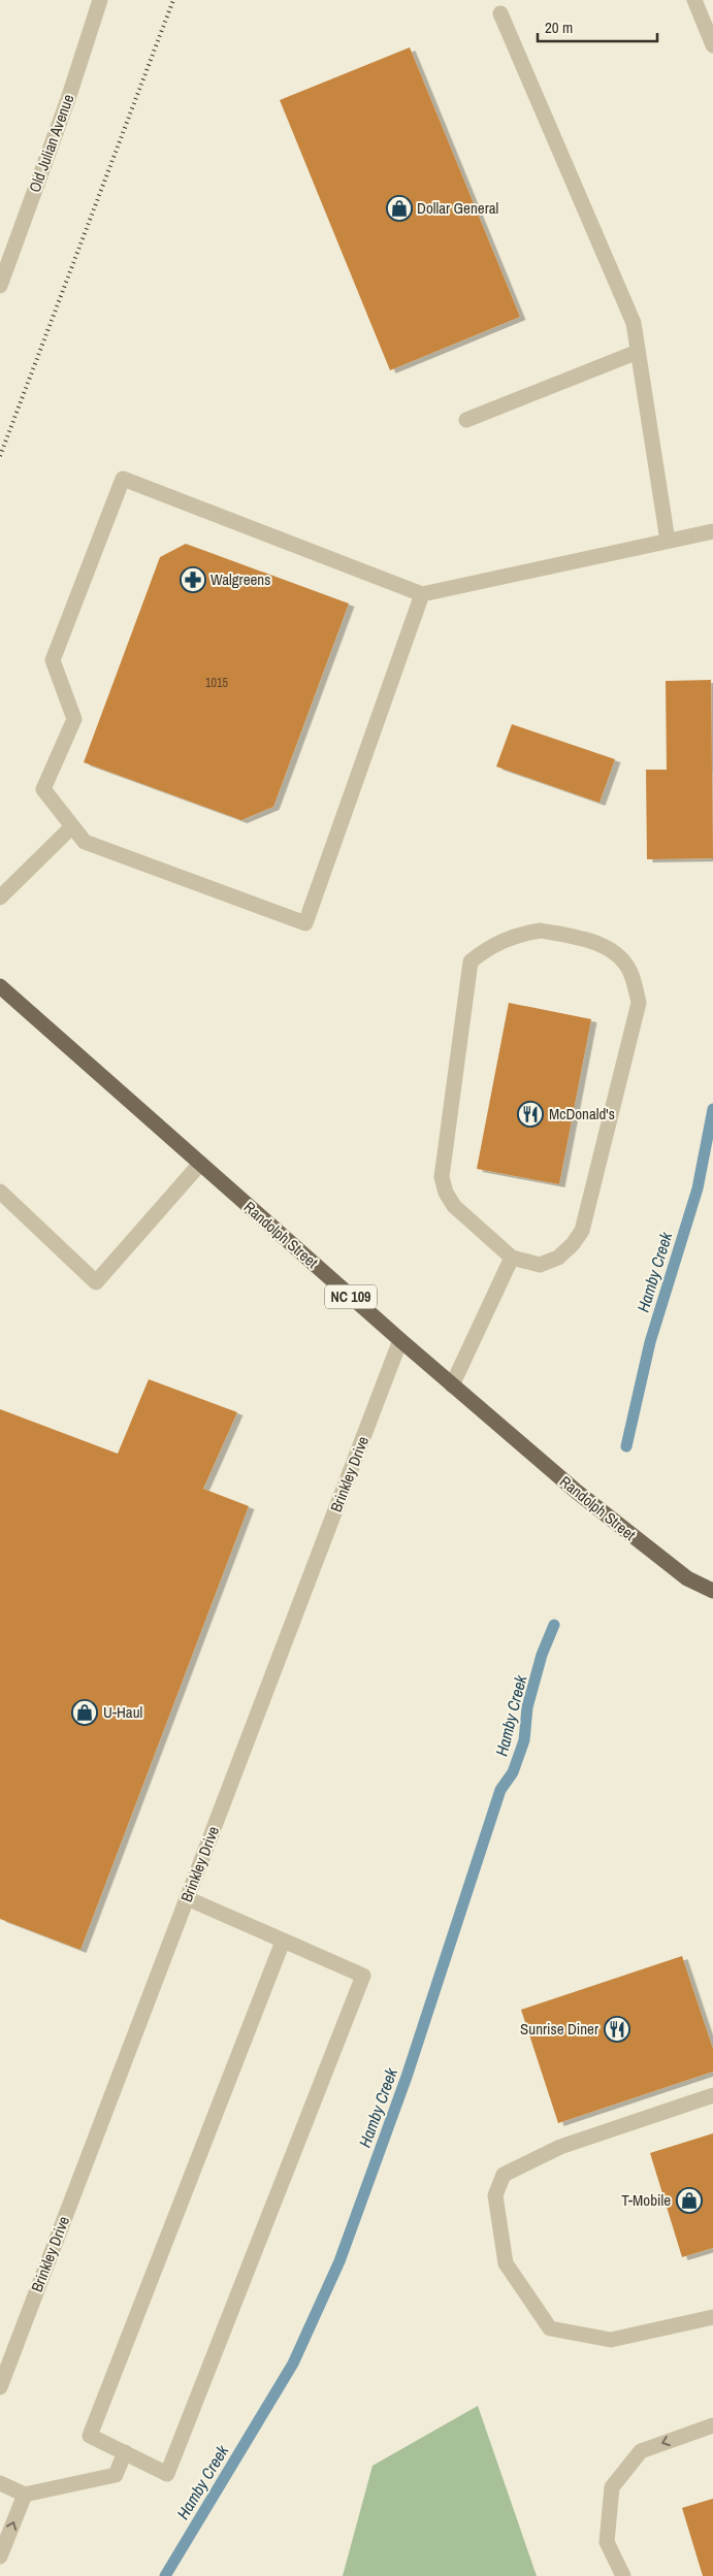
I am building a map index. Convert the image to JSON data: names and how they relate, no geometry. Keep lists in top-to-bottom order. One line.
{"streets":{"main road":["Randolph Street","NC 109"],"street":["Old Julian Avenue","Brinkley Drive"]},"crossings":[["Randolph Street","Brinkley Drive"]],"water":["Hamby Creek"],"places":{"shop":["Dollar General","U-Haul","T-Mobile"],"pharmacy":["Walgreens"],"restaurant":["McDonald's","Sunrise Diner"]},"house_numbers":["1015"],"scale_bar":"20 m"}
